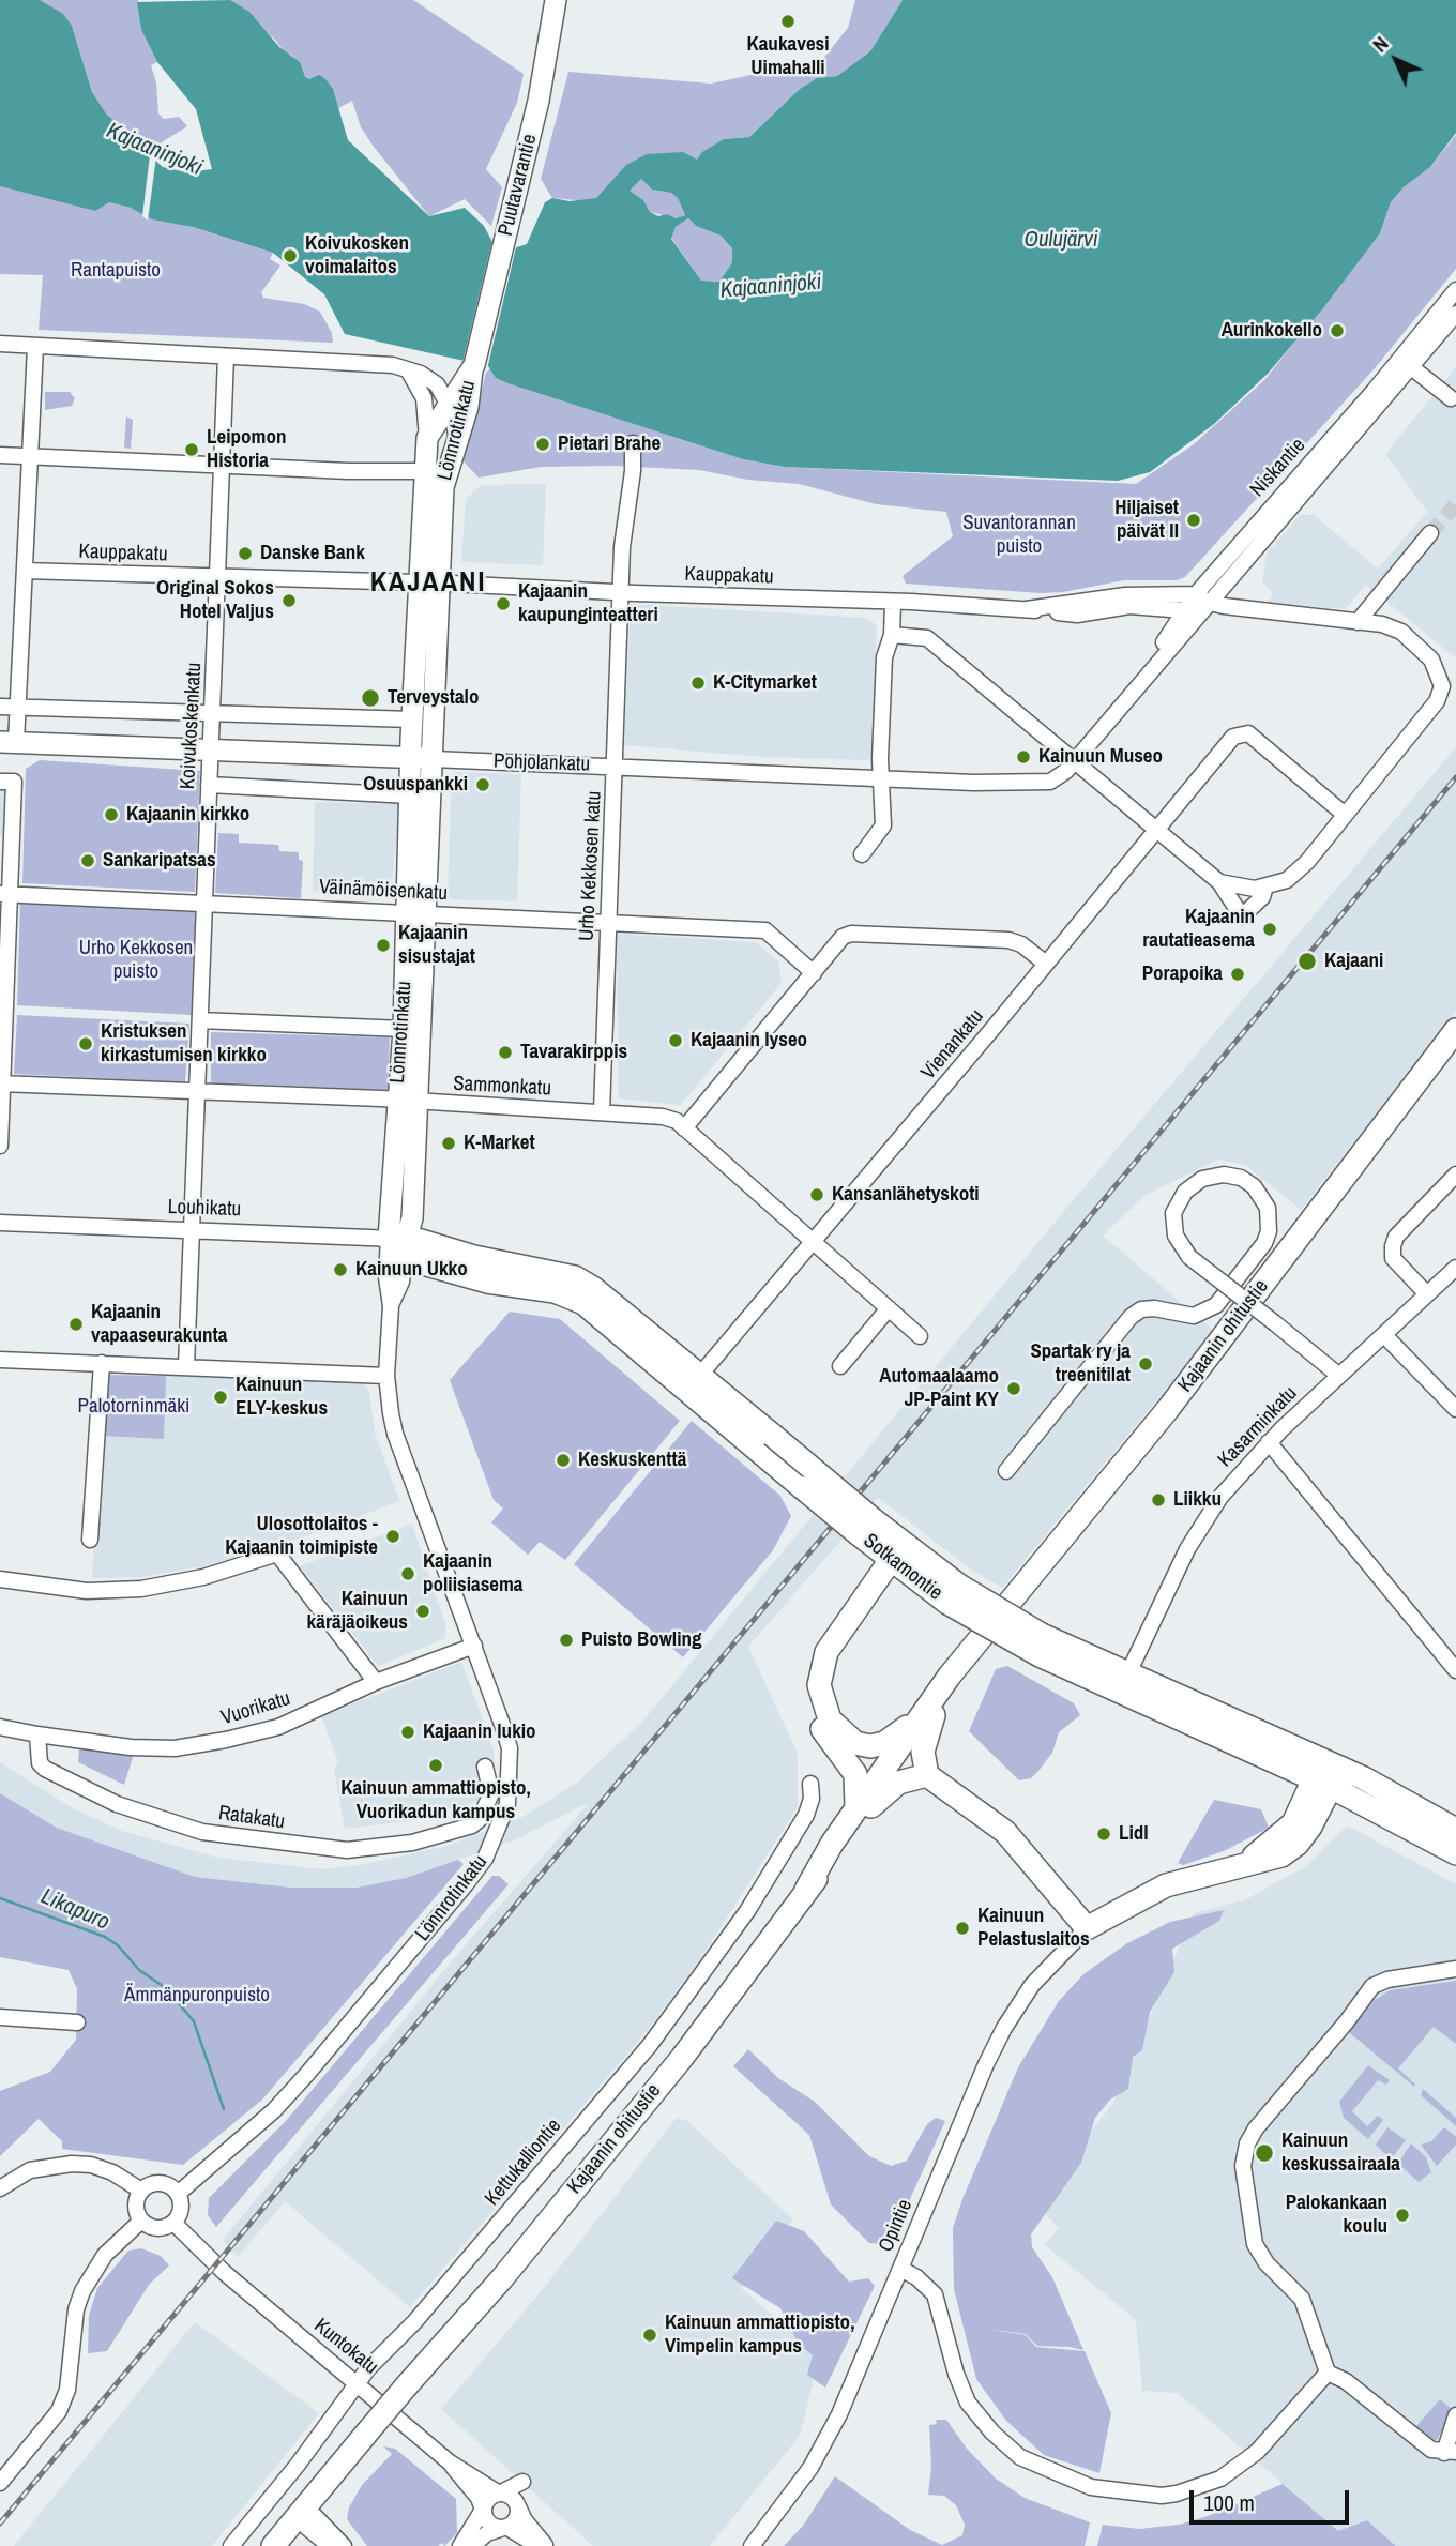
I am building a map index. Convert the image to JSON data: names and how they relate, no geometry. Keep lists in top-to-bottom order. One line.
{"streets":{"highway":["Kajaanin ohitustie","Sotkamontie"],"main road":["Puutavarantie","Lönnrotinkatu","Pohjolankatu"],"street":["Niskantie","Kauppakatu","Koivukoskenkatu","Urho Kekkosen katu","Väinämöisenkatu","Vienankatu","Sammonkatu","Louhikatu","Kasarminkatu","Vuorikatu","Ratakatu","Kettukalliontie","Opintie","Kuntokatu"]},"crossings":[["Puutavarantie","Lönnrotinkatu"],["Lönnrotinkatu","Kauppakatu"],["Lönnrotinkatu","Pohjolankatu"],["Lönnrotinkatu","Väinämöisenkatu"],["Lönnrotinkatu","Sammonkatu"],["Lönnrotinkatu","Louhikatu"],["Lönnrotinkatu","Sotkamontie"],["Lönnrotinkatu","Vuorikatu"],["Lönnrotinkatu","Kuntokatu"],["Niskantie","Kauppakatu"],["Niskantie","Pohjolankatu"],["Kauppakatu","Koivukoskenkatu"],["Kauppakatu","Urho Kekkosen katu"],["Koivukoskenkatu","Pohjolankatu"],["Koivukoskenkatu","Väinämöisenkatu"],["Koivukoskenkatu","Sammonkatu"],["Koivukoskenkatu","Louhikatu"],["Pohjolankatu","Urho Kekkosen katu"],["Urho Kekkosen katu","Väinämöisenkatu"],["Urho Kekkosen katu","Sammonkatu"],["Vienankatu","Sammonkatu"],["Vienankatu","Sotkamontie"],["Louhikatu","Sotkamontie"],["Kasarminkatu","Sotkamontie"],["Vuorikatu","Ratakatu"],["Kettukalliontie","Kuntokatu"]],"districts":["KAJAANI"],"water":["Kajaaninjoki","Oulujärvi","Likapuro"],"parks":["Rantapuisto","Suvantorannan puisto","Urho Kekkosen puisto","Palotorninmäki","Ämmänpuronpuisto"],"places":["Kaukavesi Uimahalli","Koivukosken voimalaitos","Aurinkokello","Pietari Brahe","Leipomon Historia","Hiljaiset päivät II","Danske Bank","Original Sokos Hotel Valjus","Kajaanin kaupunginteatteri","K-Citymarket","Terveystalo","Kainuun Museo","Osuuspankki","Kajaanin kirkko","Sankaripatsas","Kajaanin rautatieasema","Kajaanin sisustajat","Kajaani","Porapoika","Kajaanin lyseo","Kristuksen kirkastumisen kirkko","Tavarakirppis","K-Market","Kansanlähetyskoti","Kainuun Ukko","Kajaanin vapaaseurakunta","Spartak ry ja treenitilat","Automaalaamo JP-Paint KY","Kainuun ELY-keskus","Keskuskenttä","Liikku","Ulosottolaitos - Kajaanin toimipiste","Kajaanin poliisiasema","Kainuun käräjäoikeus","Puisto Bowling","Kajaanin lukio","Kainuun ammattiopisto, Vuorikadun kampus","Lidl","Kainuun Pelastuslaitos","Kainuun keskussairaala","Palokankaan koulu","Kainuun ammattiopisto, Vimpelin kampus"],"scale_bar":"100 m","north":"top left"}
